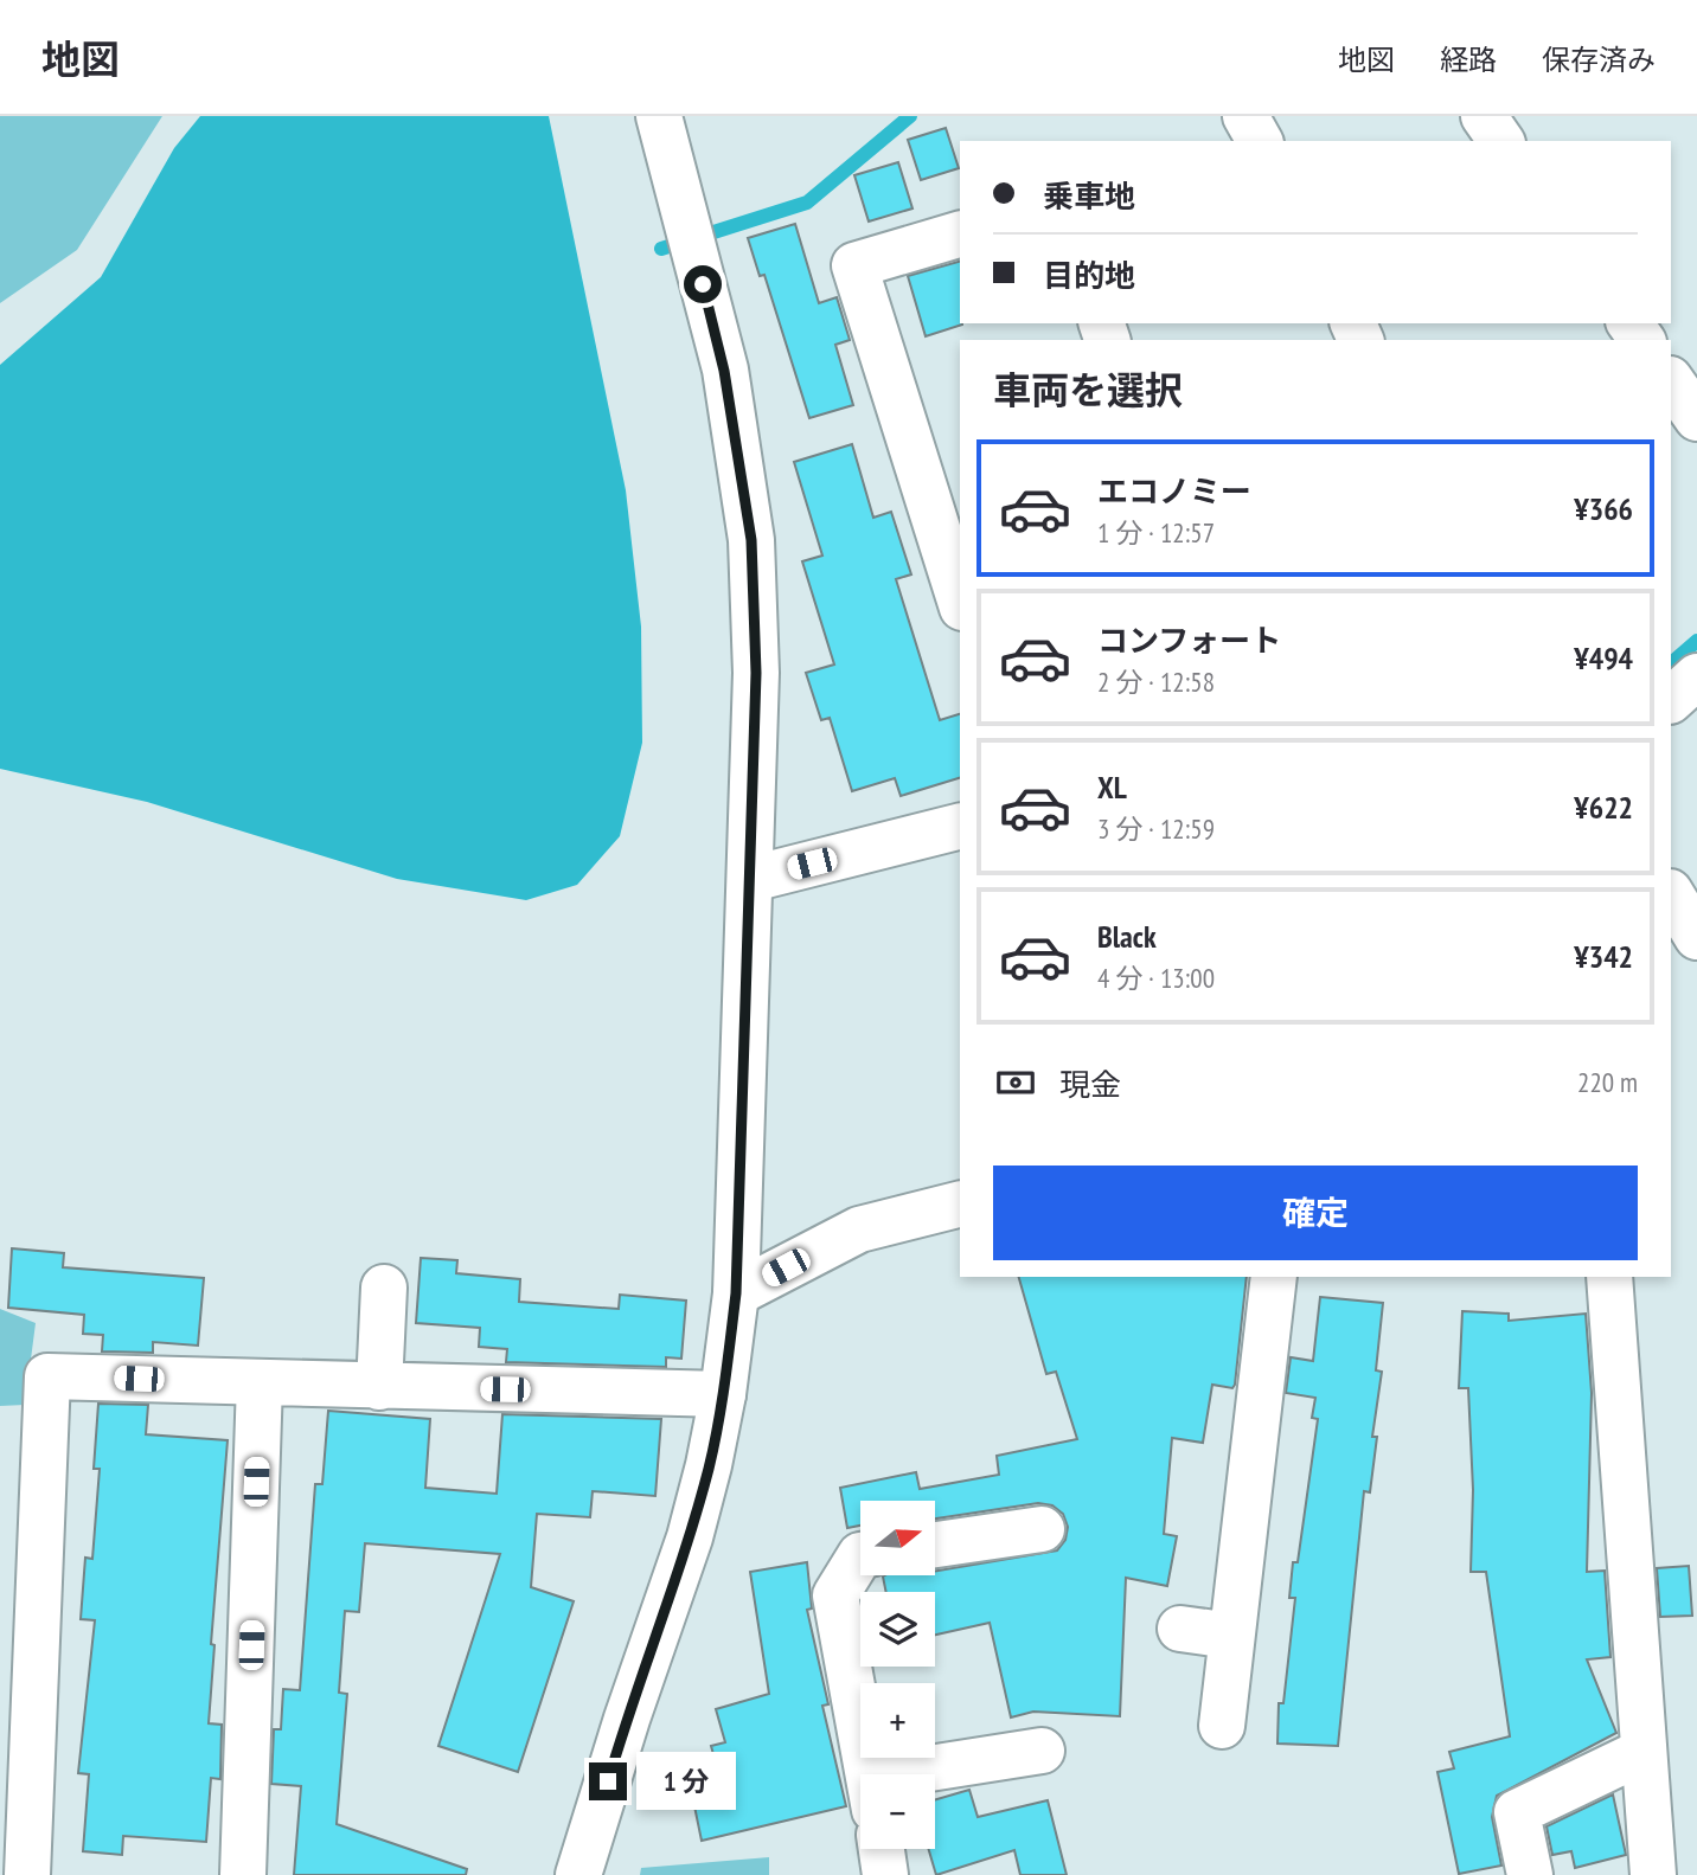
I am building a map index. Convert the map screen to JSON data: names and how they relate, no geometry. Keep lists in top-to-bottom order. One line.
{"north":"right","page":{"header":"地図","nav":["地図","経路","保存済み"],"banner":["乗車地","目的地"],"heading":"車両を選択","list":[{"name":"エコノミー","note":"1 分 · 12:57","value":"¥366"},{"name":"コンフォート","note":"2 分 · 12:58","value":"¥494"},{"name":"XL","note":"3 分 · 12:59","value":"¥622"},{"name":"Black","note":"4 分 · 13:00","value":"¥342"}],"pay":["現金","220 m"],"buttons":"確定","map_buttons":["+","−"],"bubble":"1 分"}}
